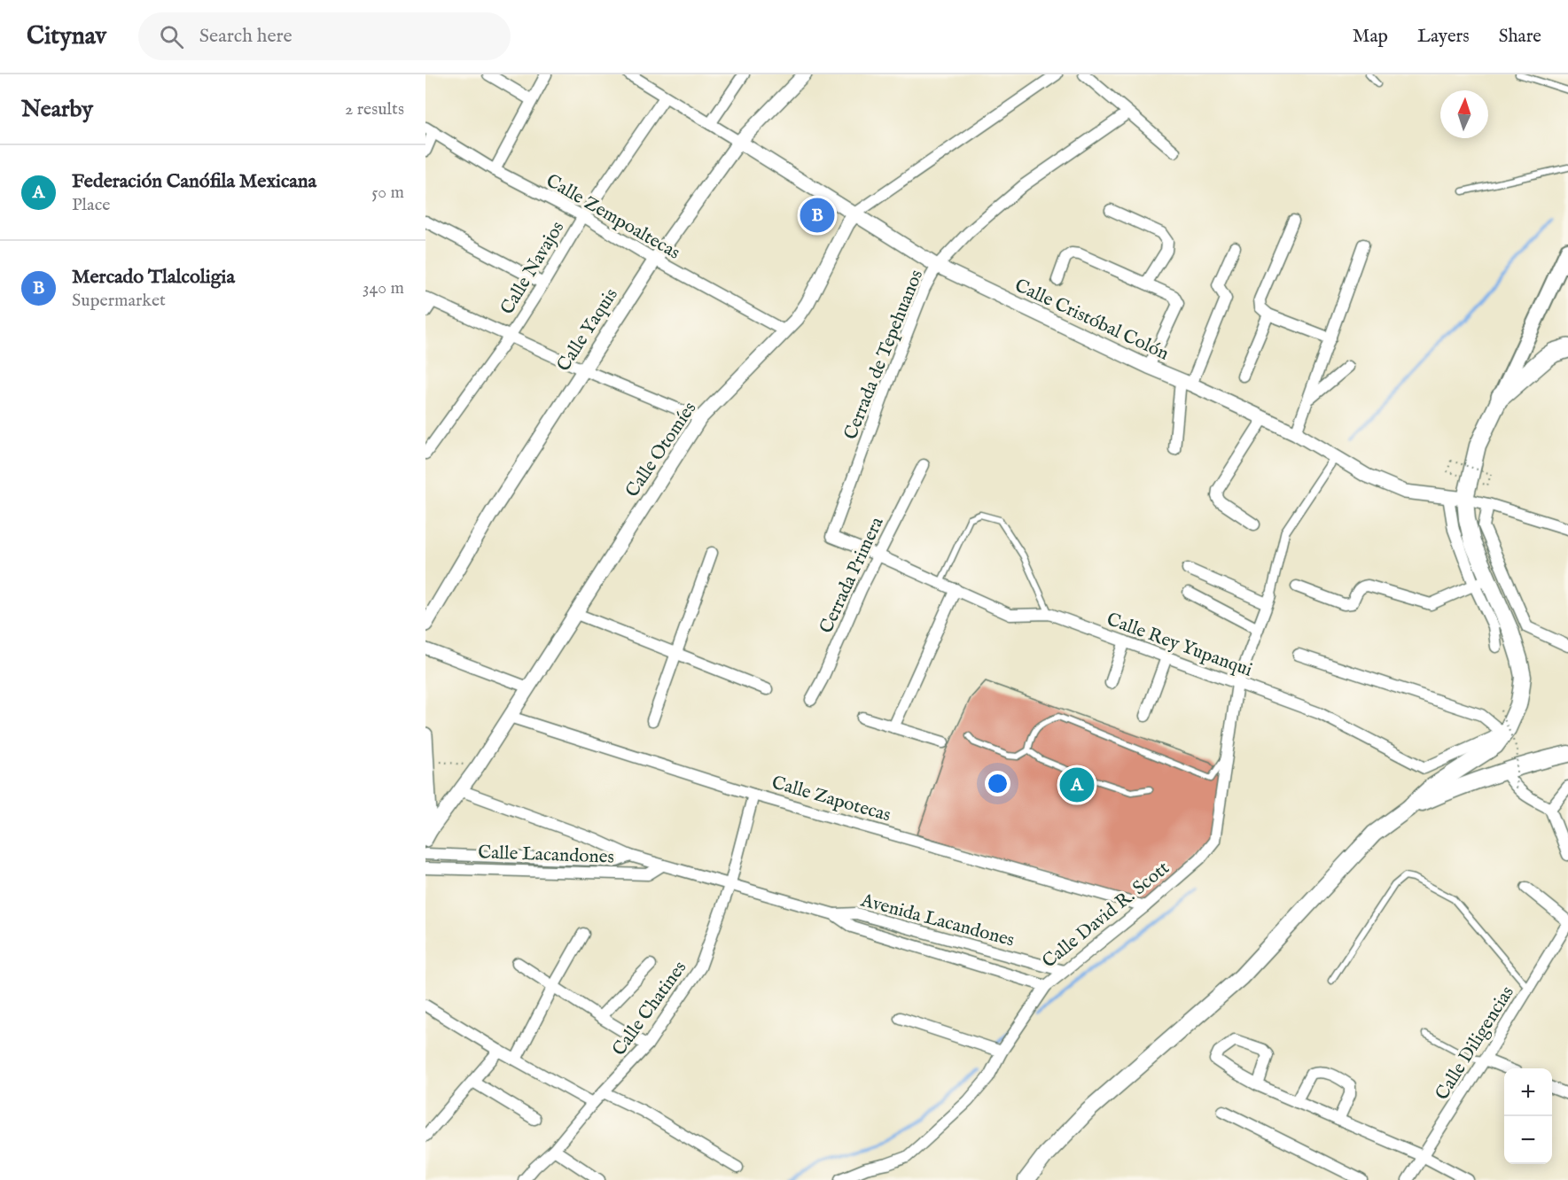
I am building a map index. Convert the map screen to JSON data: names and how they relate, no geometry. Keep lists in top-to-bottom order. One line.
{"streets":{"street":["Calle Zempoaltecas","Calle Navajos","Calle Cristóbal Colón","Calle Yaquis","Cerrada de Tepehuanos","Calle Otomíes","Cerrada Primera","Calle Rey Yupanqui","Calle Zapotecas","Calle Lacandones","Calle David R. Scott","Avenida Lacandones","Calle Chatines","Calle Diligencias"]},"crossings":[["Calle Zempoaltecas","Calle Navajos"],["Calle Zempoaltecas","Calle Yaquis"],["Calle Zempoaltecas","Calle Otomíes"],["Calle Navajos","Calle Cristóbal Colón"],["Calle Cristóbal Colón","Calle Yaquis"],["Calle Cristóbal Colón","Cerrada de Tepehuanos"],["Calle Cristóbal Colón","Calle Otomíes"],["Cerrada de Tepehuanos","Calle Rey Yupanqui"],["Calle Otomíes","Calle Zapotecas"],["Calle Otomíes","Avenida Lacandones"],["Cerrada Primera","Calle Rey Yupanqui"],["Calle Rey Yupanqui","Calle David R. Scott"],["Calle Zapotecas","Calle David R. Scott"],["Calle Zapotecas","Calle Chatines"],["Calle Lacandones","Avenida Lacandones"],["Calle David R. Scott","Avenida Lacandones"],["Avenida Lacandones","Calle Chatines"]],"north":"top","page":{"header":"Citynav","search":"Search here","nav":["Map","Layers","Share"],"heading":["Nearby","2 results"],"list":[{"mark":"A","name":"Federación Canófila Mexicana","note":"Place","value":"50 m"},{"mark":"B","name":"Mercado Tlalcoligia","note":"Supermarket","value":"340 m"}],"pins":["B","A"],"map_buttons":["+","−"]}}
